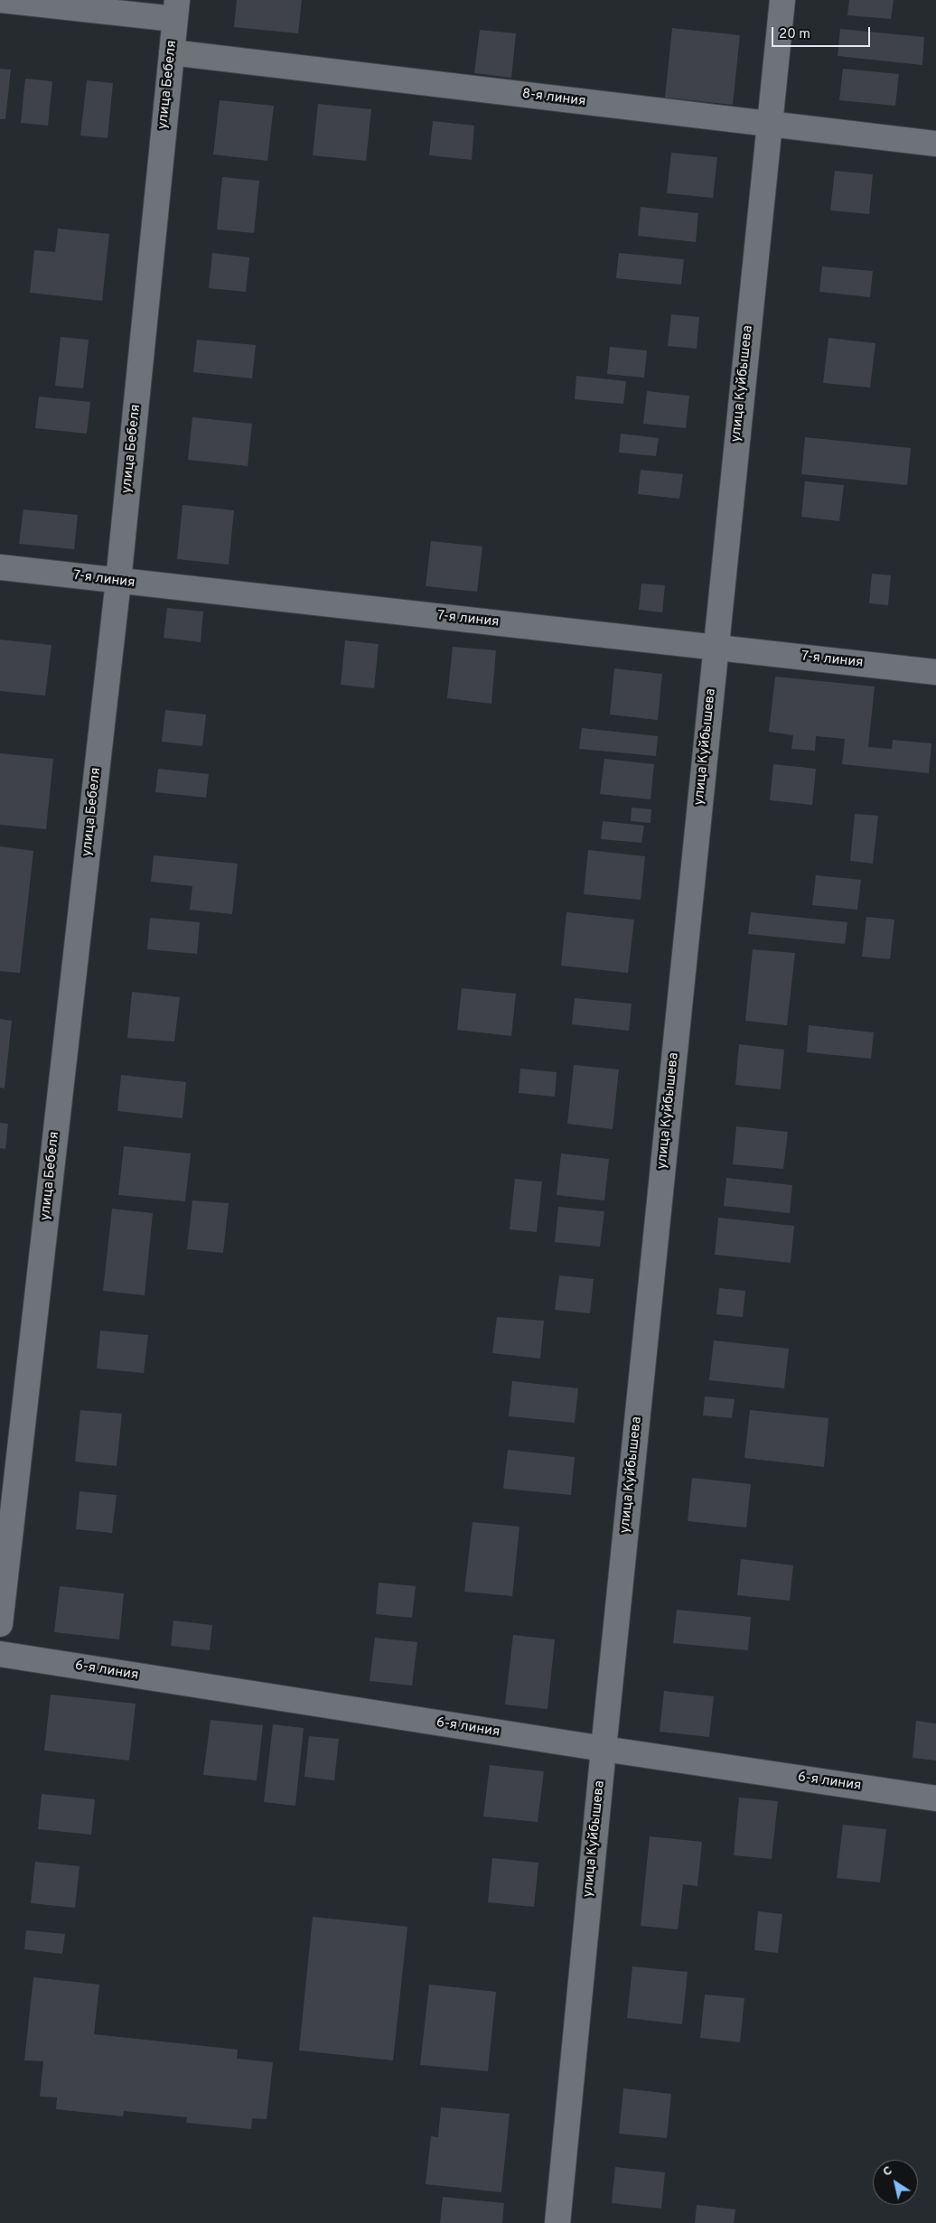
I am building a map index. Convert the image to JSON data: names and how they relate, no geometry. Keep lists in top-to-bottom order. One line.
{"streets":{"street":["улица Бебеля","8-я линия","улица Куйбышева","7-я линия","6-я линия"]},"crossings":[["улица Бебеля","8-я линия"],["улица Бебеля","7-я линия"],["8-я линия","улица Куйбышева"],["улица Куйбышева","7-я линия"],["улица Куйбышева","6-я линия"]],"scale_bar":"20 m","north":"top left"}
